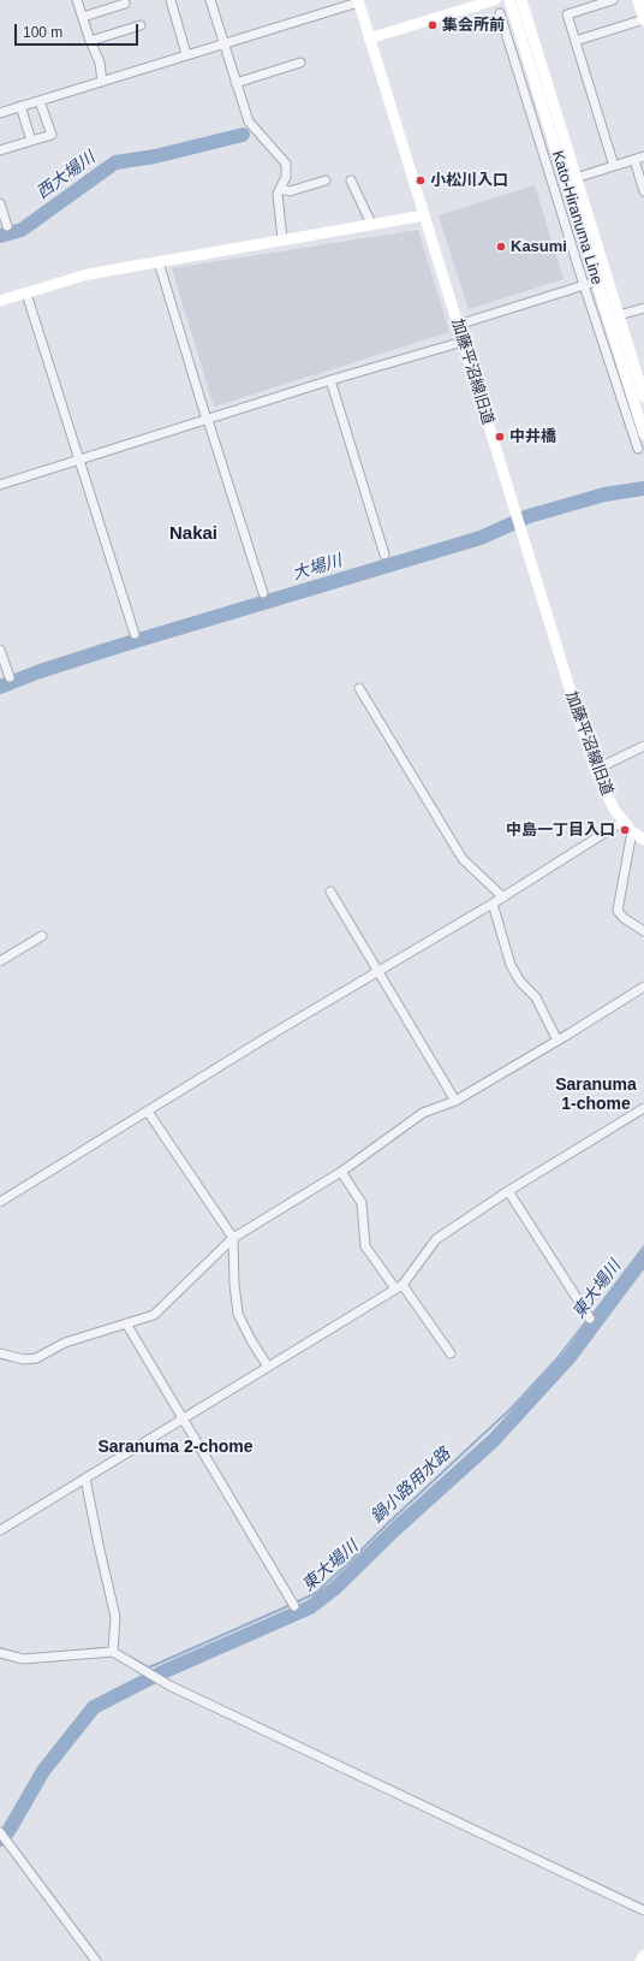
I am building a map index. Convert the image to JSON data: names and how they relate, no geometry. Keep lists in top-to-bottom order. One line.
{"streets":{"street":["Kato-Hiranuma Line","加藤平沼線旧道"]},"districts":["Nakai","Saranuma 1-chome","Saranuma 2-chome"],"water":["西大場川","大場川","東大場川","鍋小路用水路"],"places":["集会所前","小松川入口","Kasumi","中井橋","中島一丁目入口"],"scale_bar":"100 m"}
